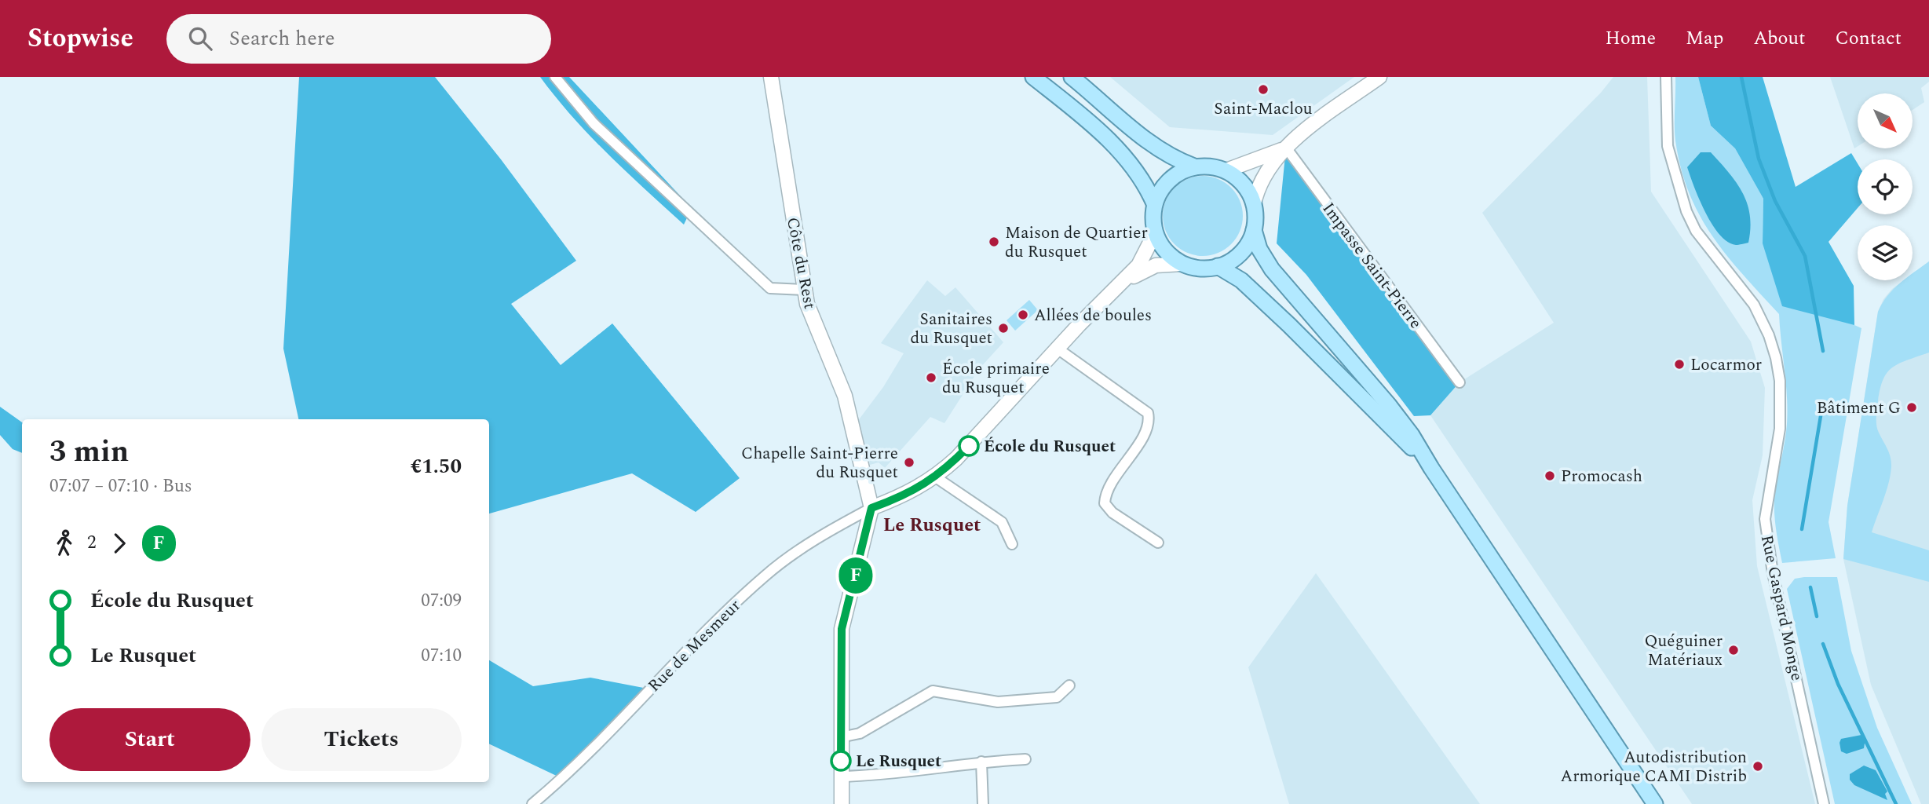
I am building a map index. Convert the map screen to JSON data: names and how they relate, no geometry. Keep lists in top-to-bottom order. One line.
{"streets":{"street":["Côte du Rest","Impasse Saint-Pierre","Rue Gaspard Monge","Rue de Mesmeur"]},"crossings":[["Côte du Rest","Rue de Mesmeur"]],"districts":["Le Rusquet"],"places":["Saint-Maclou","Maison de Quartier du Rusquet","Allées de boules","Sanitaires du Rusquet","Locarmor","École primaire du Rusquet","Bâtiment G","École du Rusquet","Chapelle Saint-Pierre du Rusquet","Promocash","Quéguiner Matériaux","Le Rusquet","Autodistribution Armorique CAMI Distrib"],"lines":["bus line F"],"north":"bottom right","page":{"header":"Stopwise","search":"Search here","nav":["Home","Map","About","Contact"],"on_map":"F","heading":["3 min","07:07 – 07:10 · Bus","€1.50"],"legs":["2","F"],"list":[{"name":"École du Rusquet","value":"07:09"},{"name":"Le Rusquet","value":"07:10"}],"buttons":["Start","Tickets"]}}
